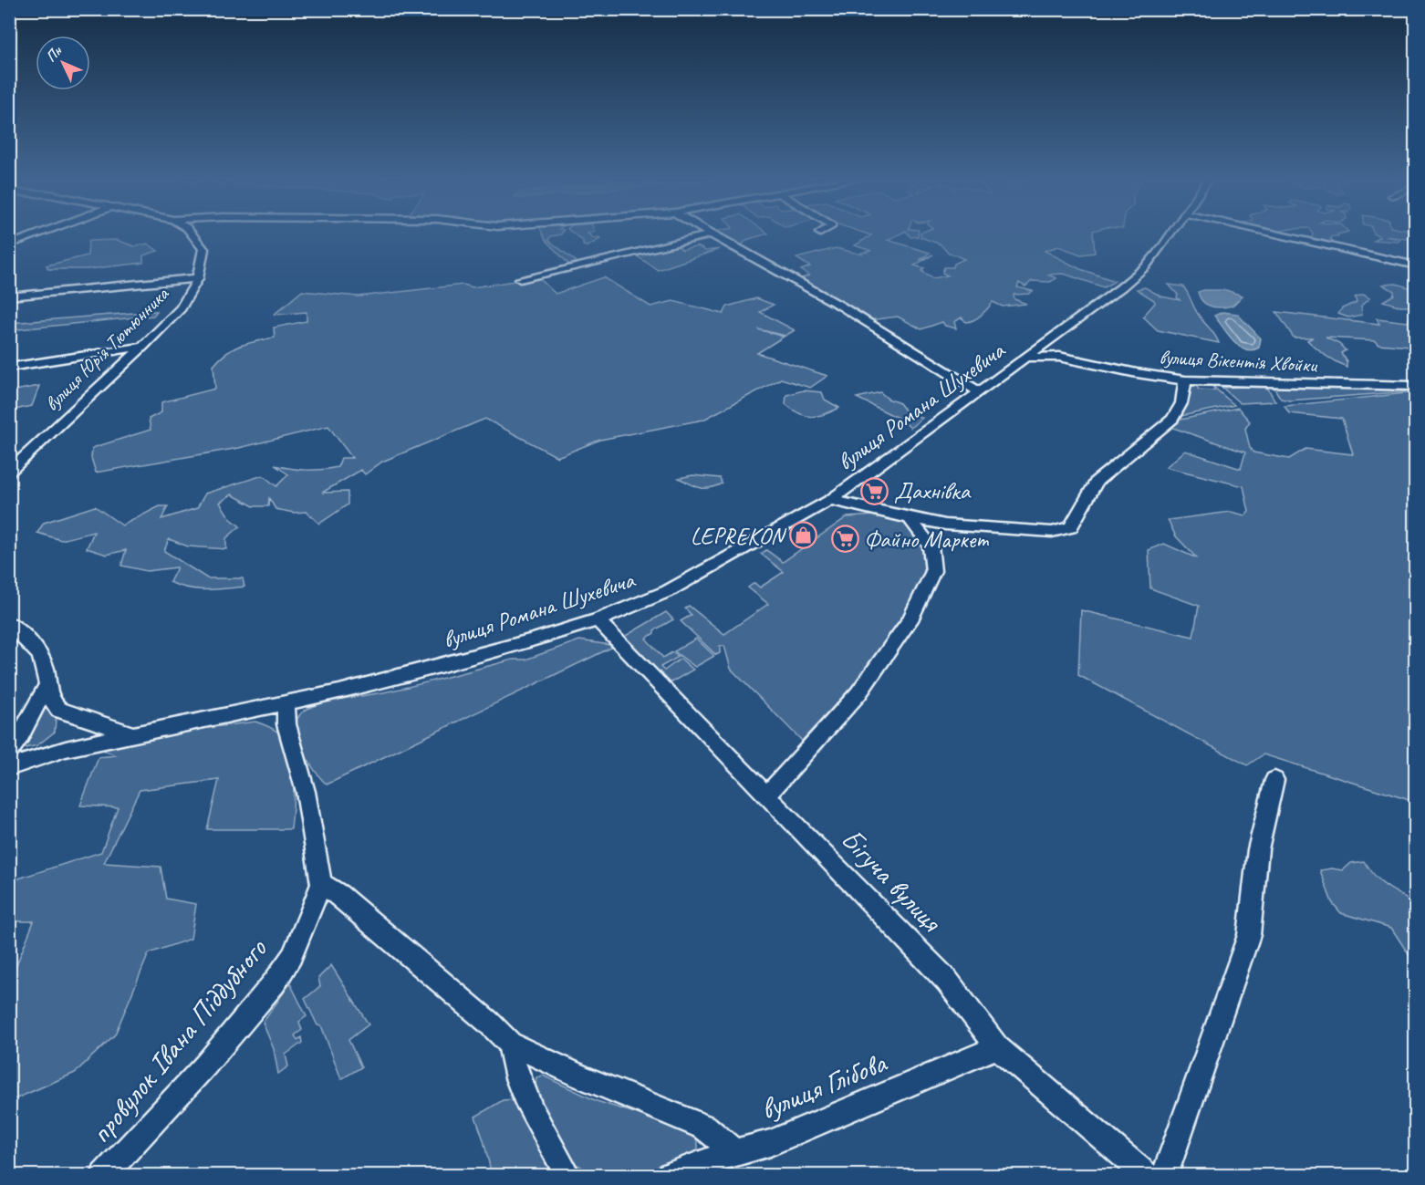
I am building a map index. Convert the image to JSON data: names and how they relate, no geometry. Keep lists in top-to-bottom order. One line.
{"streets":{"street":["вулиця Юрія Тютюнника","вулиця Вікентія Хвойки","вулиця Романа Шухевича","Бігуча вулиця","провулок Івана Піддубного","вулиця Глібова"]},"crossings":[["вулиця Вікентія Хвойки","вулиця Романа Шухевича"],["вулиця Романа Шухевича","Бігуча вулиця"],["Бігуча вулиця","вулиця Глібова"]],"places":{"supermarket":["Дахнівка","Файно Маркет"],"shop":["LEPREKON"]},"north":"top left"}
